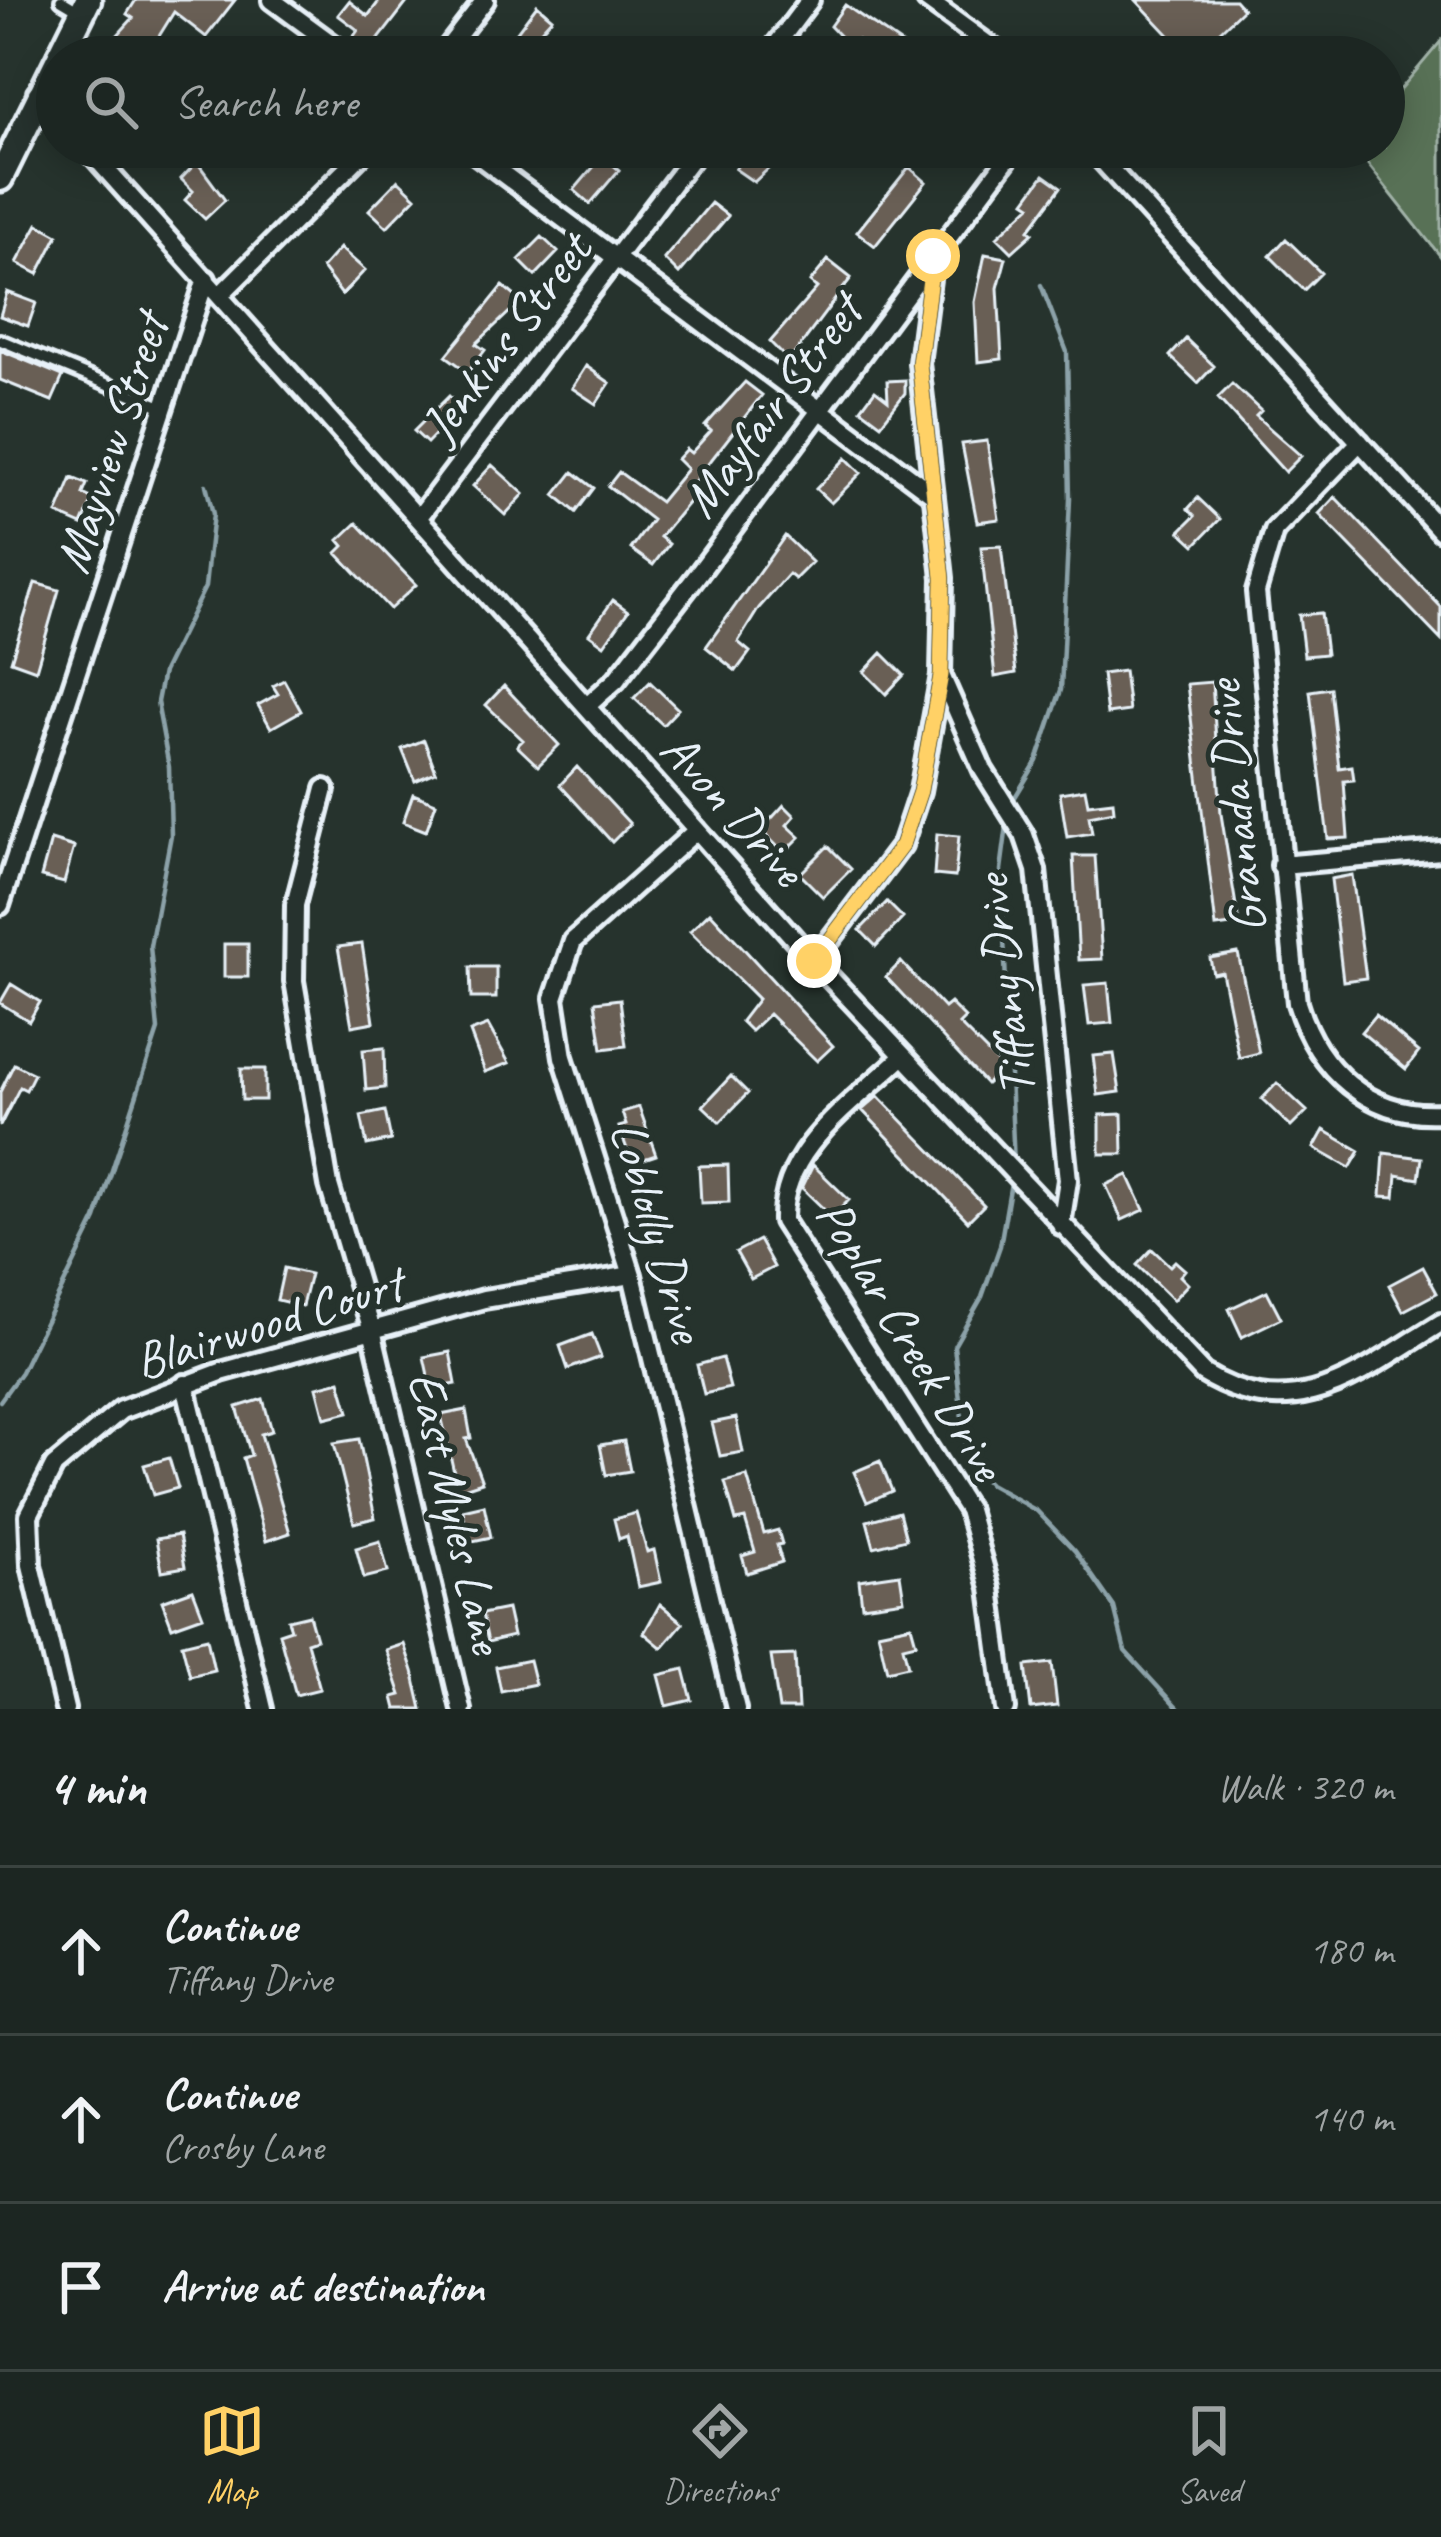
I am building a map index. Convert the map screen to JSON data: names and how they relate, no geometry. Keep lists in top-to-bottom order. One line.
{"streets":{"street":["Jenkins Street","Mayfair Street","Mayview Street","Granada Drive","Avon Drive","Tiffany Drive","Loblolly Drive","Blairwood Court","Poplar Creek Drive","East Myles Lane"]},"crossings":[["Jenkins Street","Avon Drive"],["Mayfair Street","Avon Drive"],["Mayfair Street","Tiffany Drive"],["Mayview Street","Avon Drive"],["Avon Drive","Tiffany Drive"],["Avon Drive","Loblolly Drive"],["Avon Drive","Poplar Creek Drive"],["Loblolly Drive","Blairwood Court"],["Blairwood Court","East Myles Lane"]],"page":{"search":"Search here","heading":["4 min","Walk · 320 m"],"list":[["Continue","Tiffany Drive","180 m"],["Continue","Crosby Lane","140 m"],"Arrive at destination"],"nav":["Map","Directions","Saved"]}}
